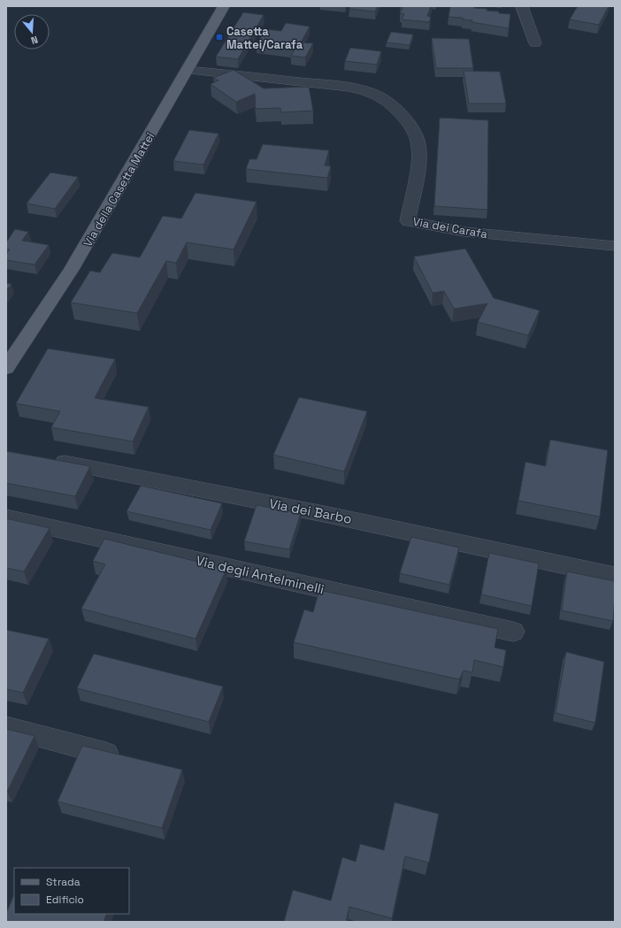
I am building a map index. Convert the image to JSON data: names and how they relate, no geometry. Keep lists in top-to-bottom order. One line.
{"streets":{"main road":["Via della Casetta Mattei"],"street":["Via dei Carafa","Via dei Barbo","Via degli Antelminelli"]},"crossings":[["Via della Casetta Mattei","Via dei Carafa"]],"places":{"transit":["Casetta Mattei/Carafa"]},"legend":["Strada","Edificio"],"north":"bottom"}
